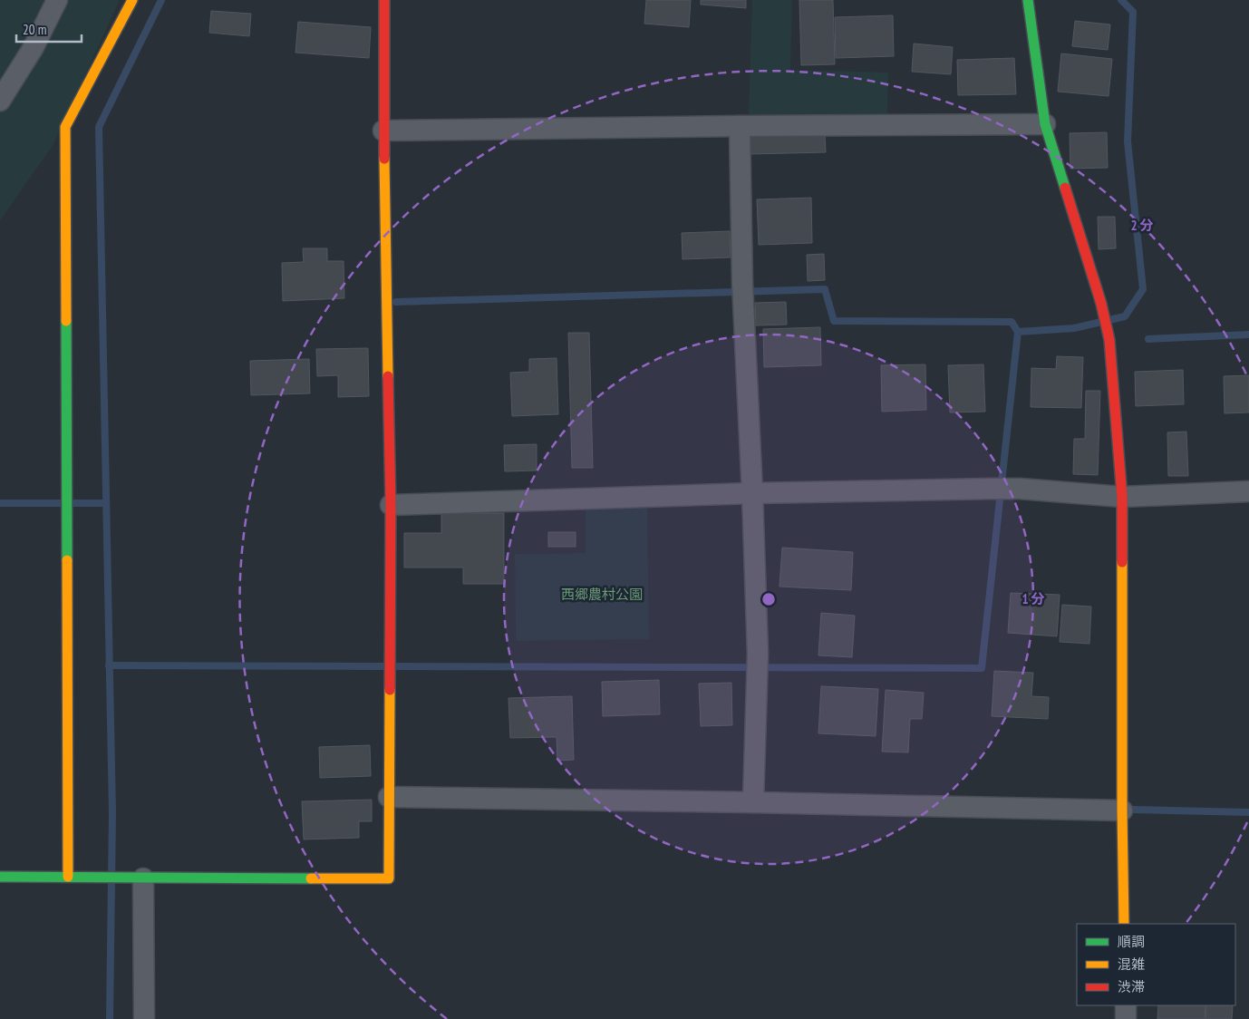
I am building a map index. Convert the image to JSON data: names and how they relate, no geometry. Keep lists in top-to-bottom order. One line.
{"parks":["西郷農村公園"],"legend":["順調","混雑","渋滞"],"scale_bar":"20 m","rings":["2 分","1 分"]}
